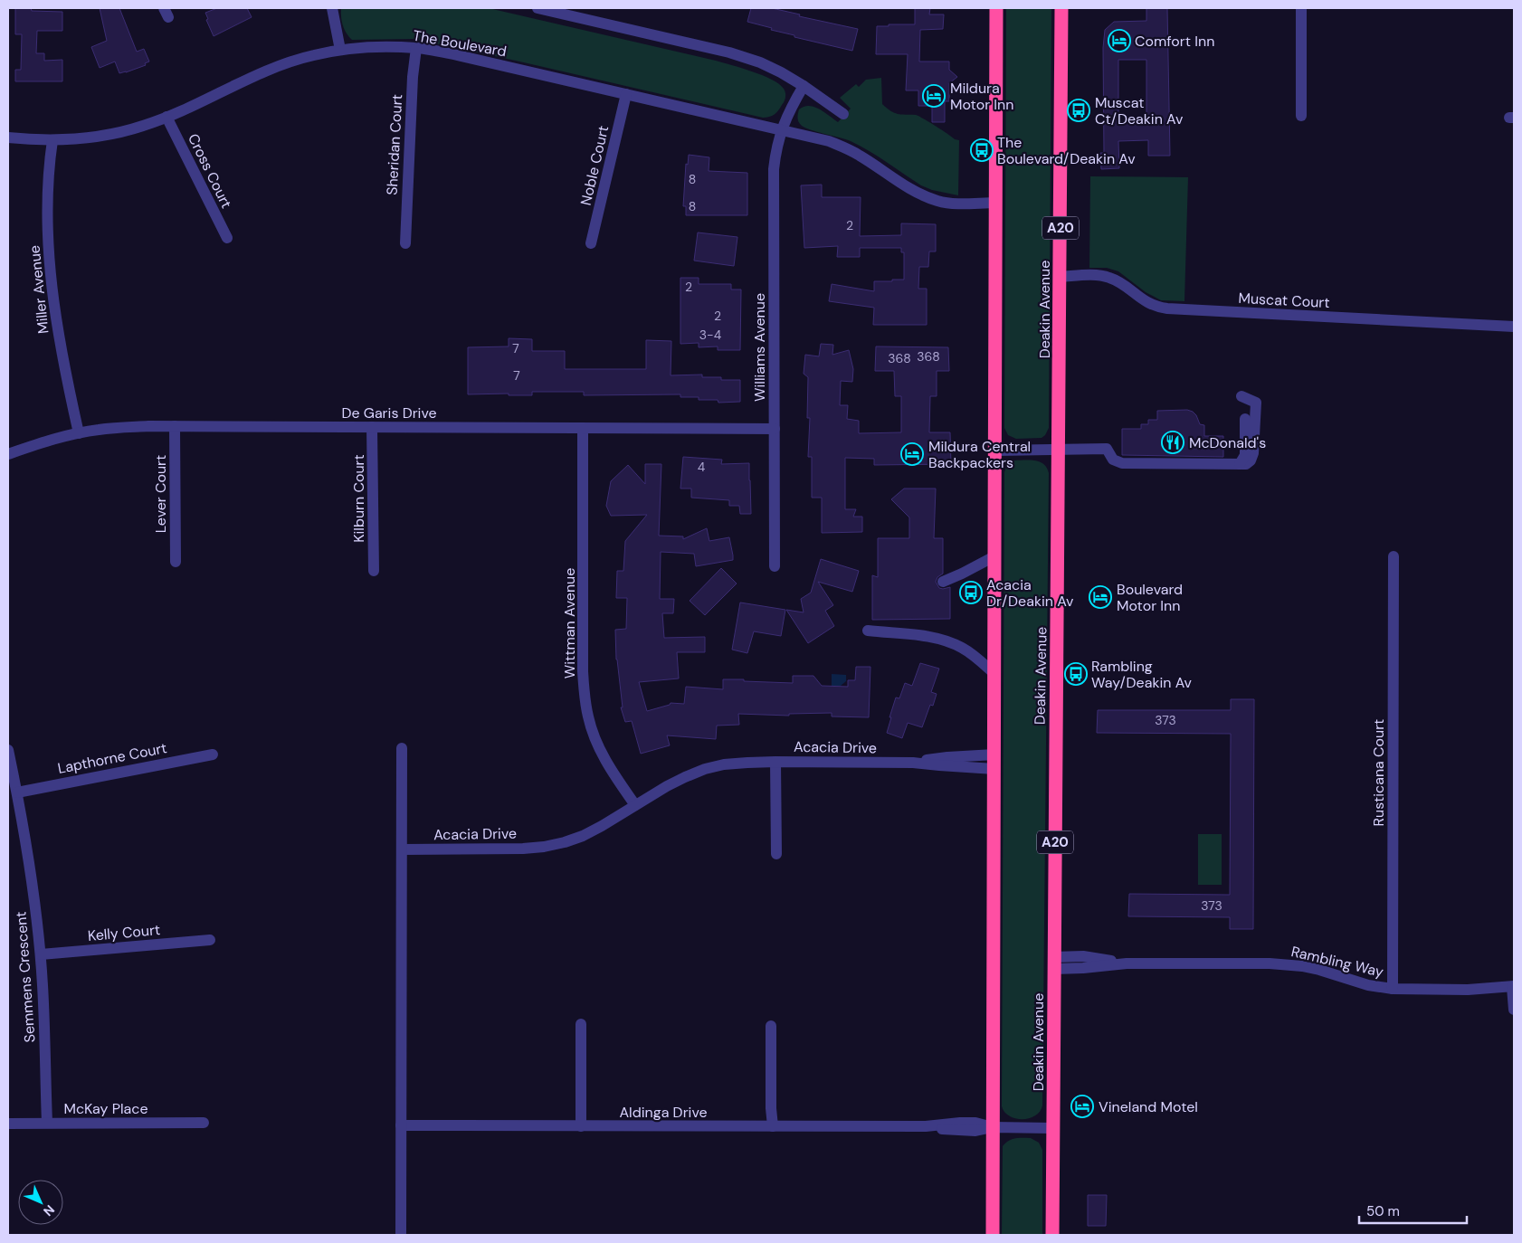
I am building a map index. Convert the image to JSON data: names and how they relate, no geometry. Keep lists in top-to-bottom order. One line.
{"streets":{"highway":["A20","Deakin Avenue"],"street":["The Boulevard","Sheridan Court","Noble Court","Cross Court","Miller Avenue","Muscat Court","Williams Avenue","De Garis Drive","Lever Court","Kilburn Court","Wittman Avenue","Acacia Drive","Lapthorne Court","Rusticana Court","Kelly Court","Rambling Way","Semmens Crescent","McKay Place","Aldinga Drive"]},"crossings":[["The Boulevard","Sheridan Court"],["The Boulevard","Noble Court"],["The Boulevard","Cross Court"],["The Boulevard","Miller Avenue"],["The Boulevard","Williams Avenue"],["Miller Avenue","De Garis Drive"],["Muscat Court","Deakin Avenue"],["Deakin Avenue","Rambling Way"],["Deakin Avenue","Aldinga Drive"],["Williams Avenue","De Garis Drive"],["De Garis Drive","Lever Court"],["De Garis Drive","Kilburn Court"],["De Garis Drive","Wittman Avenue"],["Wittman Avenue","Acacia Drive"],["Lapthorne Court","Semmens Crescent"],["Rusticana Court","Rambling Way"],["Kelly Court","Semmens Crescent"],["Semmens Crescent","McKay Place"]],"places":{"hotel":["Comfort Inn","Mildura Motor Inn","Mildura Central Backpackers","Boulevard Motor Inn","Vineland Motel"],"bus stop":["Muscat Ct/Deakin Av","The Boulevard/Deakin Av","Acacia Dr/Deakin Av","Rambling Way/Deakin Av"],"restaurant":["McDonald's"]},"house_numbers":["8","8","2","2","2","3-4","7","368","368","7","4","373","373"],"scale_bar":"50 m","north":"bottom right"}
